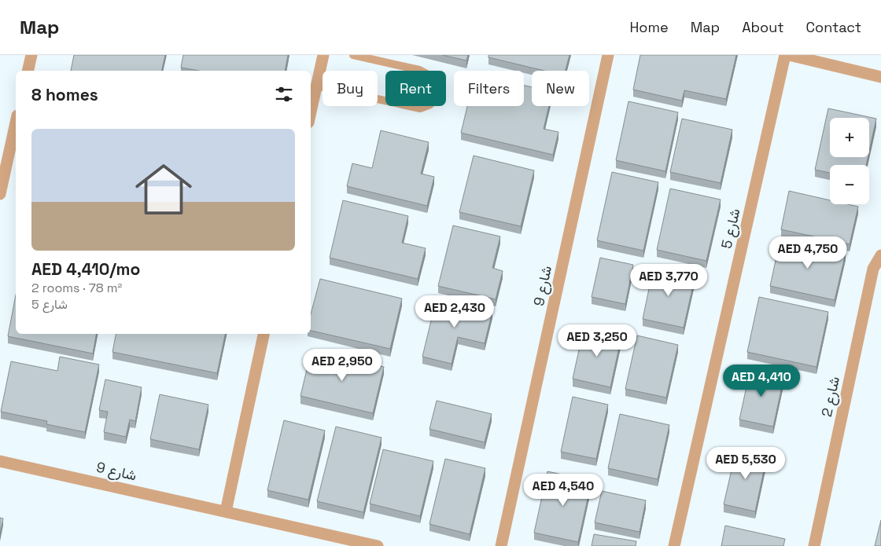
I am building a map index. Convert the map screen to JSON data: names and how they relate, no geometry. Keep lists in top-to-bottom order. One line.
{"streets":{"street":["شارع 5","شارع 9","شارع 2"]},"page":{"header":"Map","nav":["Home","Map","About","Contact"],"chip":["Buy","Rent","Filters","New"],"heading":"8 homes","map_buttons":["+","−"],"list":[{"name":"AED 4,410/mo","note":"2 rooms · 78 m² · شارع 5"}],"price":["AED 4,750","AED 3,770","AED 2,430","AED 3,250","AED 2,950","AED 4,410","AED 5,530","AED 4,540"]}}
